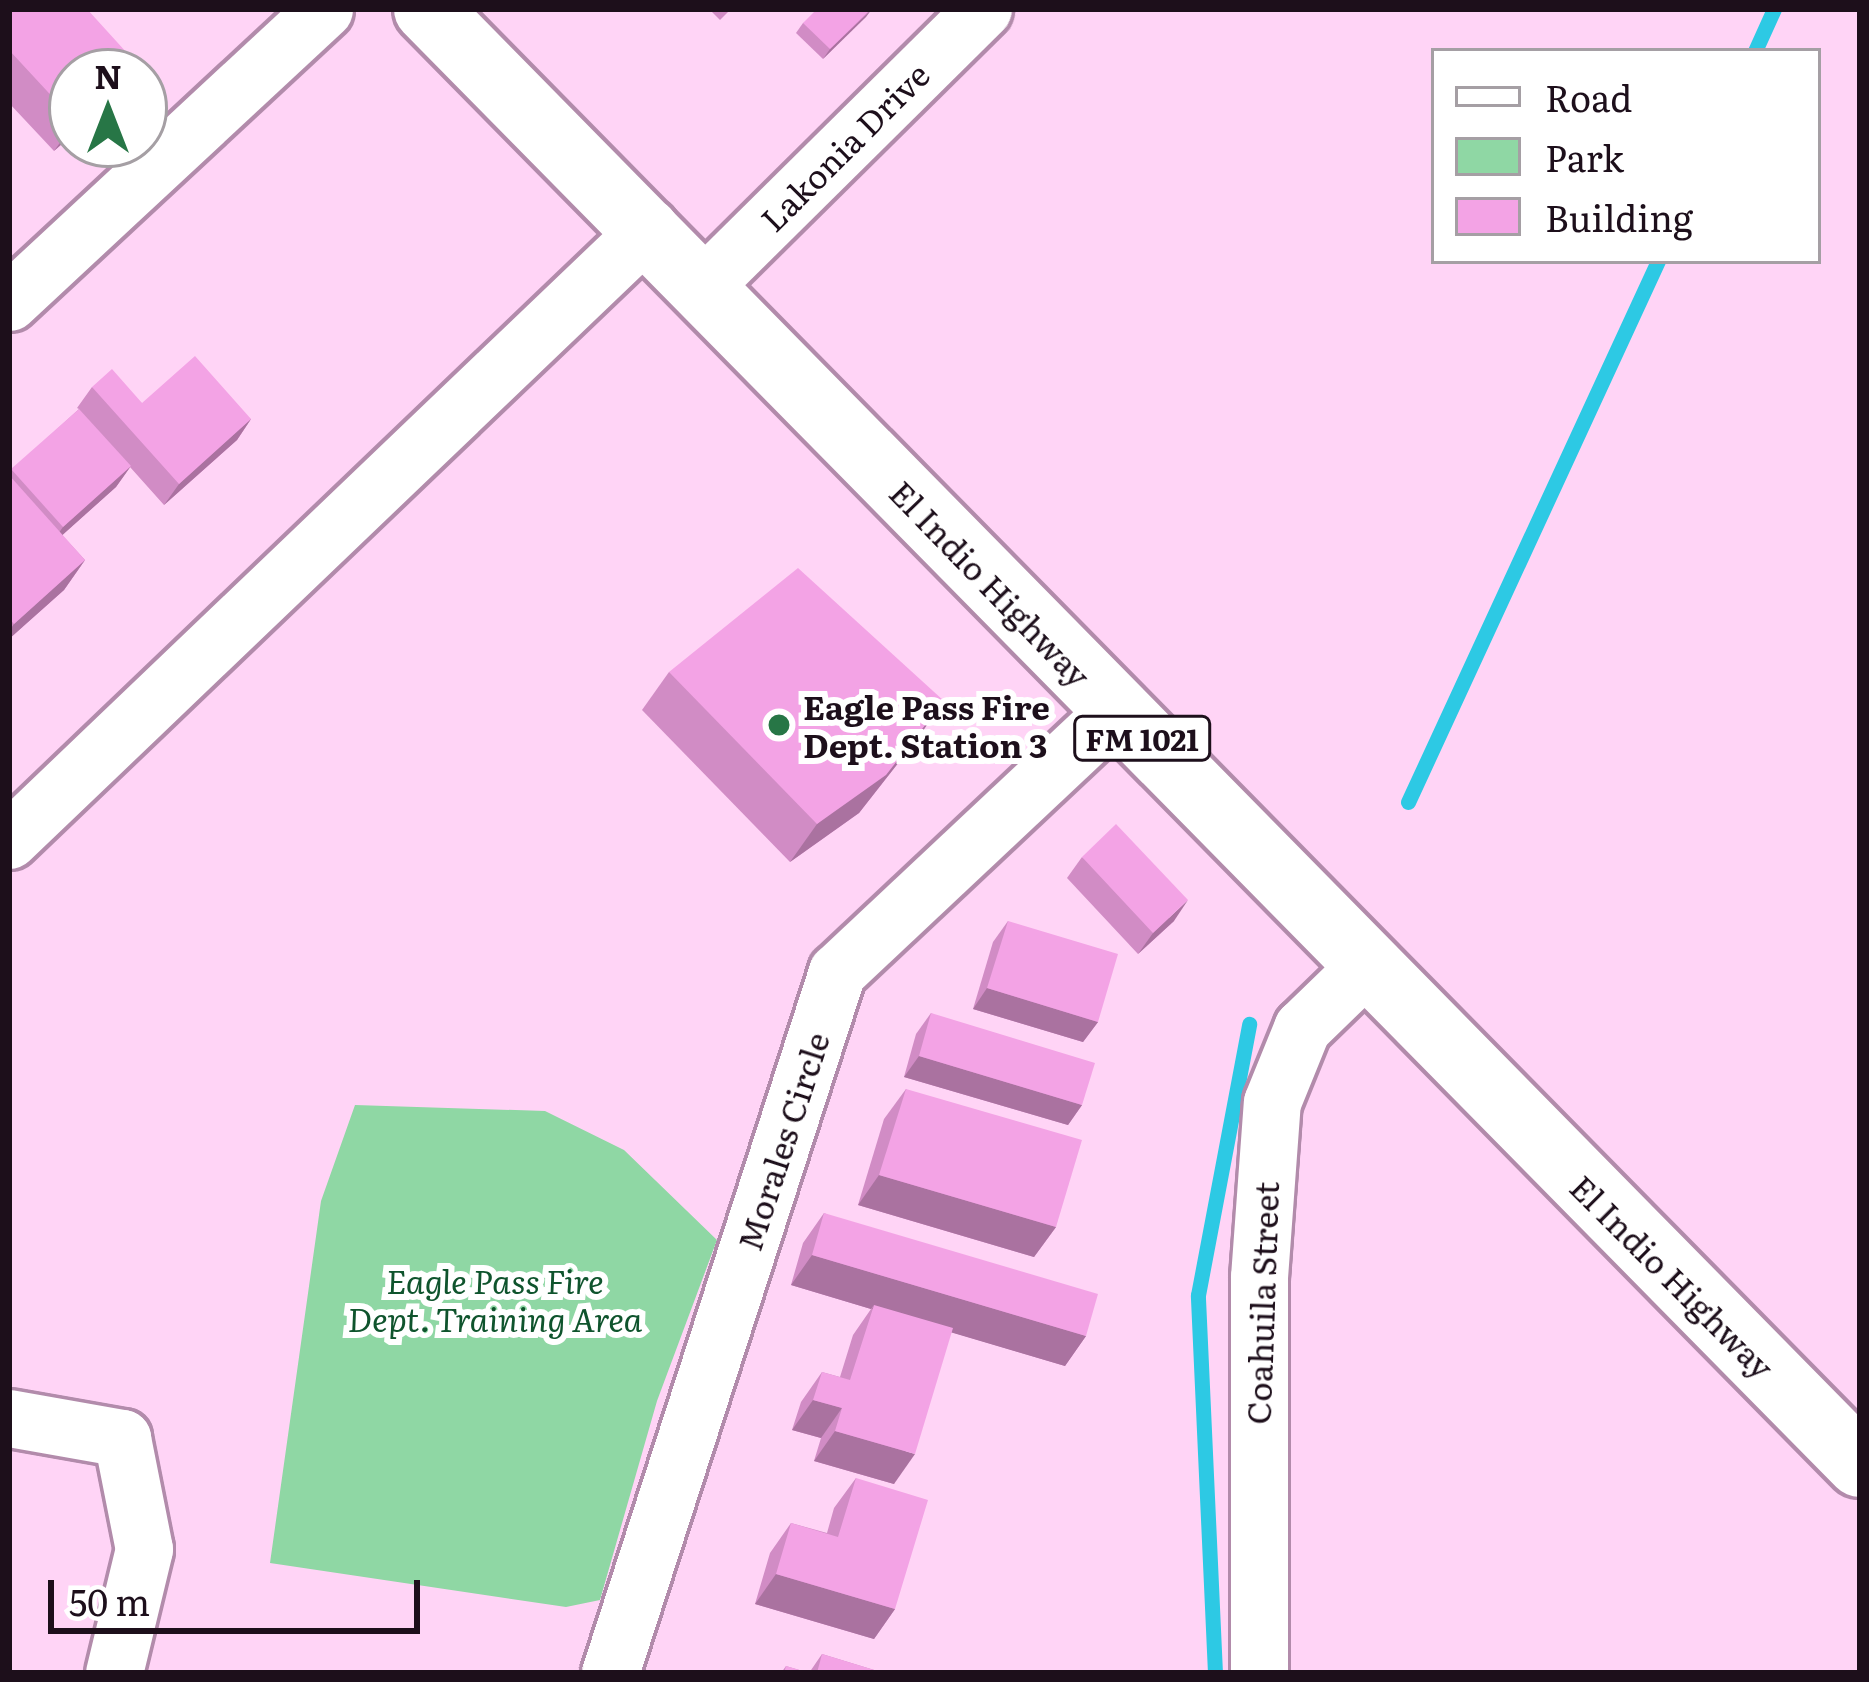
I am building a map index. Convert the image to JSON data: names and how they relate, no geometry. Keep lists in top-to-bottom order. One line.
{"streets":{"main road":["El Indio Highway","FM 1021"],"street":["Lakonia Drive","Morales Circle","Coahuila Street"]},"crossings":[["Lakonia Drive","El Indio Highway"],["El Indio Highway","Morales Circle"],["El Indio Highway","Coahuila Street"]],"parks":["Eagle Pass Fire Dept. Training Area"],"places":["Eagle Pass Fire Dept. Station 3"],"legend":["Road","Park","Building"],"scale_bar":"50 m","north":"top"}
